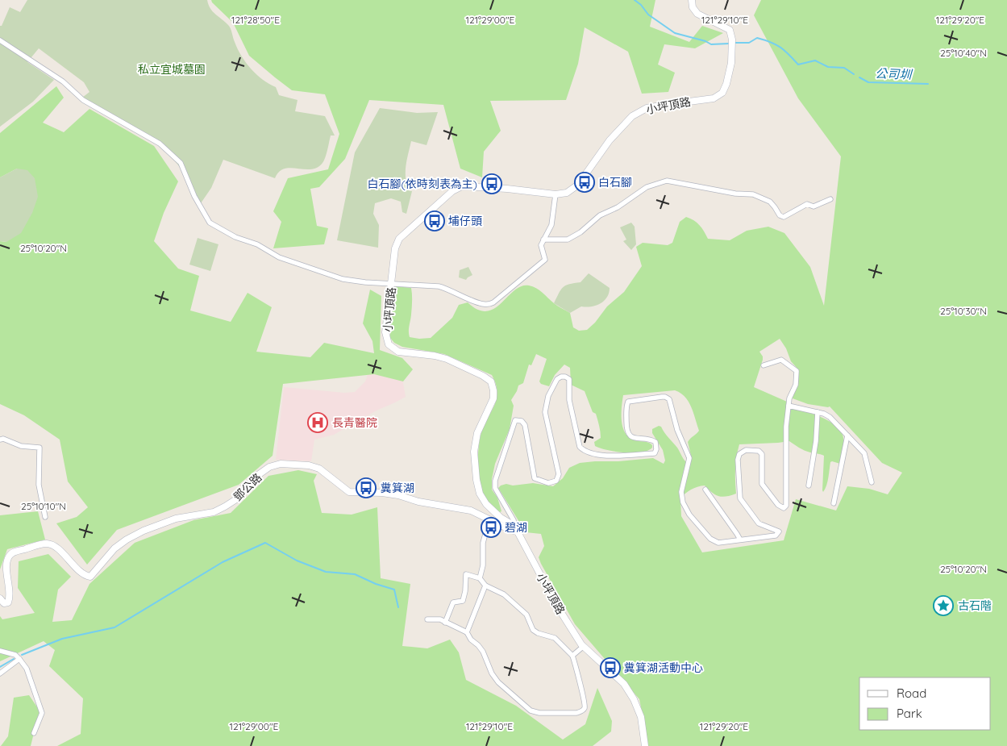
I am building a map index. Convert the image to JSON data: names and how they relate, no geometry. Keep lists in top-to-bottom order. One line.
{"streets":{"street":["小坪頂路","鄧公路"]},"crossings":[["小坪頂路","鄧公路"]],"water":["公司圳"],"parks":["私立宜城墓園"],"places":{"bus stop":["白石腳","白石腳(依時刻表為主)","埔仔頭","糞箕湖","碧湖","糞箕湖活動中心"],"hospital":["長青醫院"],"place":["古石階"]},"legend":["Road","Park"],"coordinates":["121°28'50\"E","121°29'00\"E","121°29'10\"E","121°29'20\"E","25°10'40\"N","25°10'20\"N","25°10'30\"N","25°10'10\"N"]}
